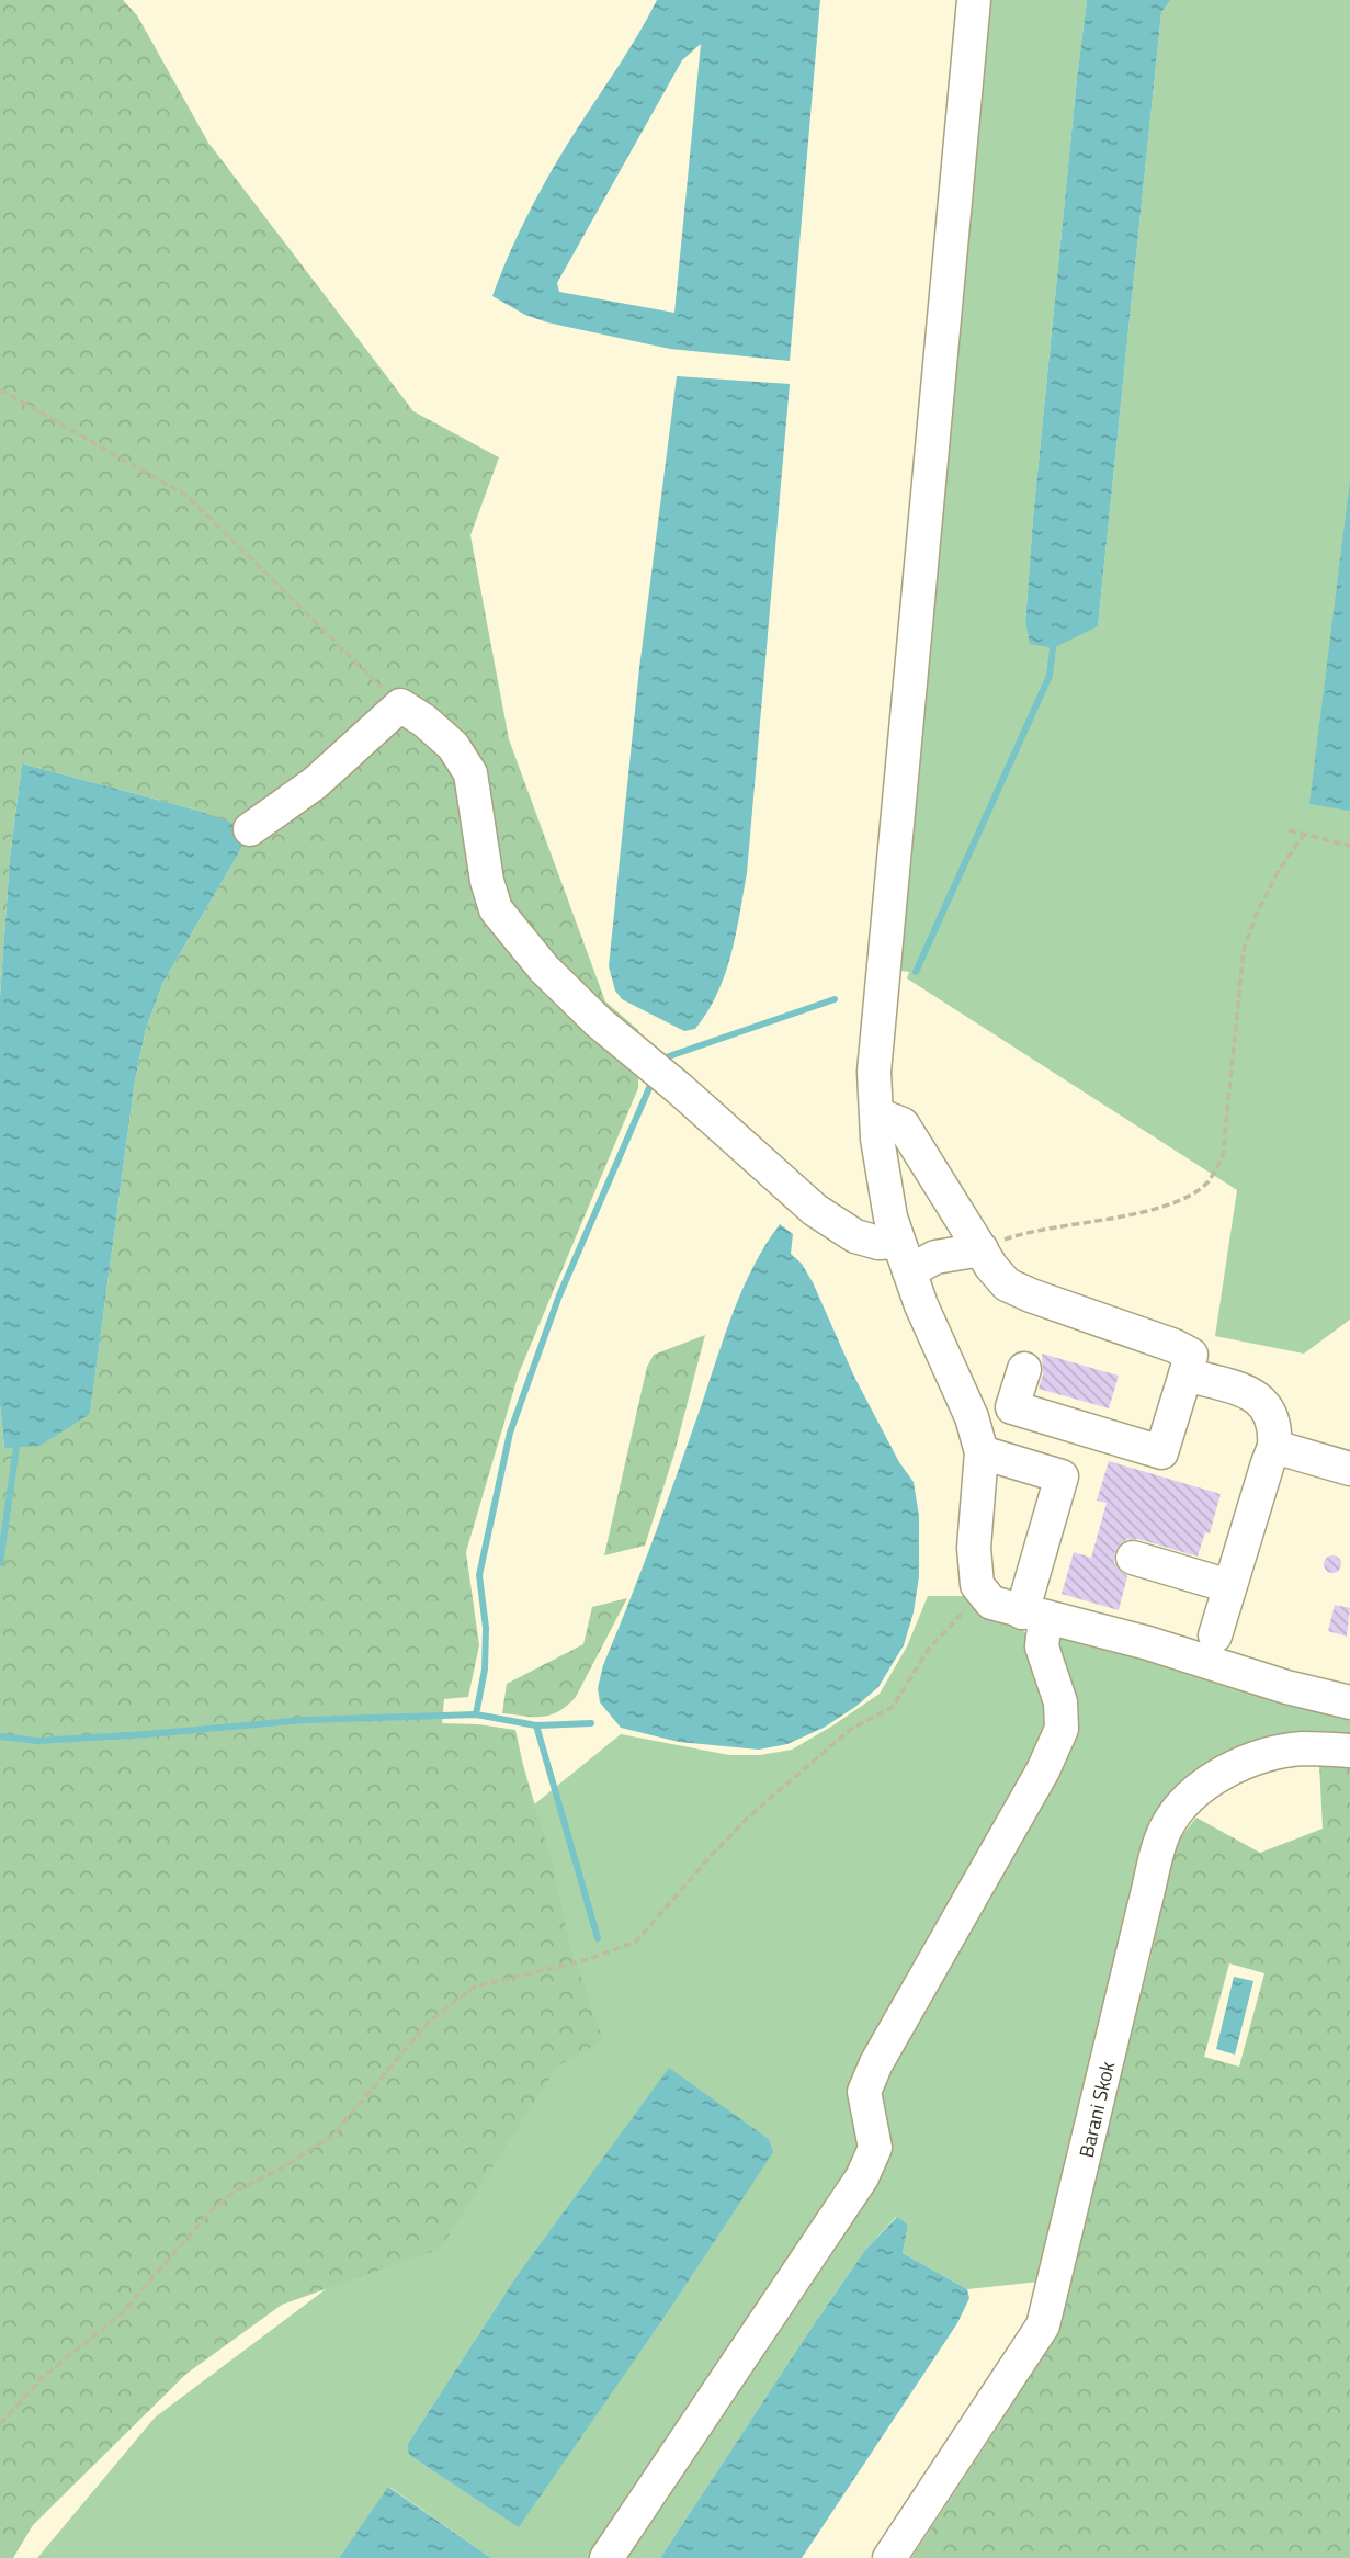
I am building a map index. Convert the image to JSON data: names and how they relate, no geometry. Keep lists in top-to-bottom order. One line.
{"streets":{"lane":["Barani Skok"]}}
